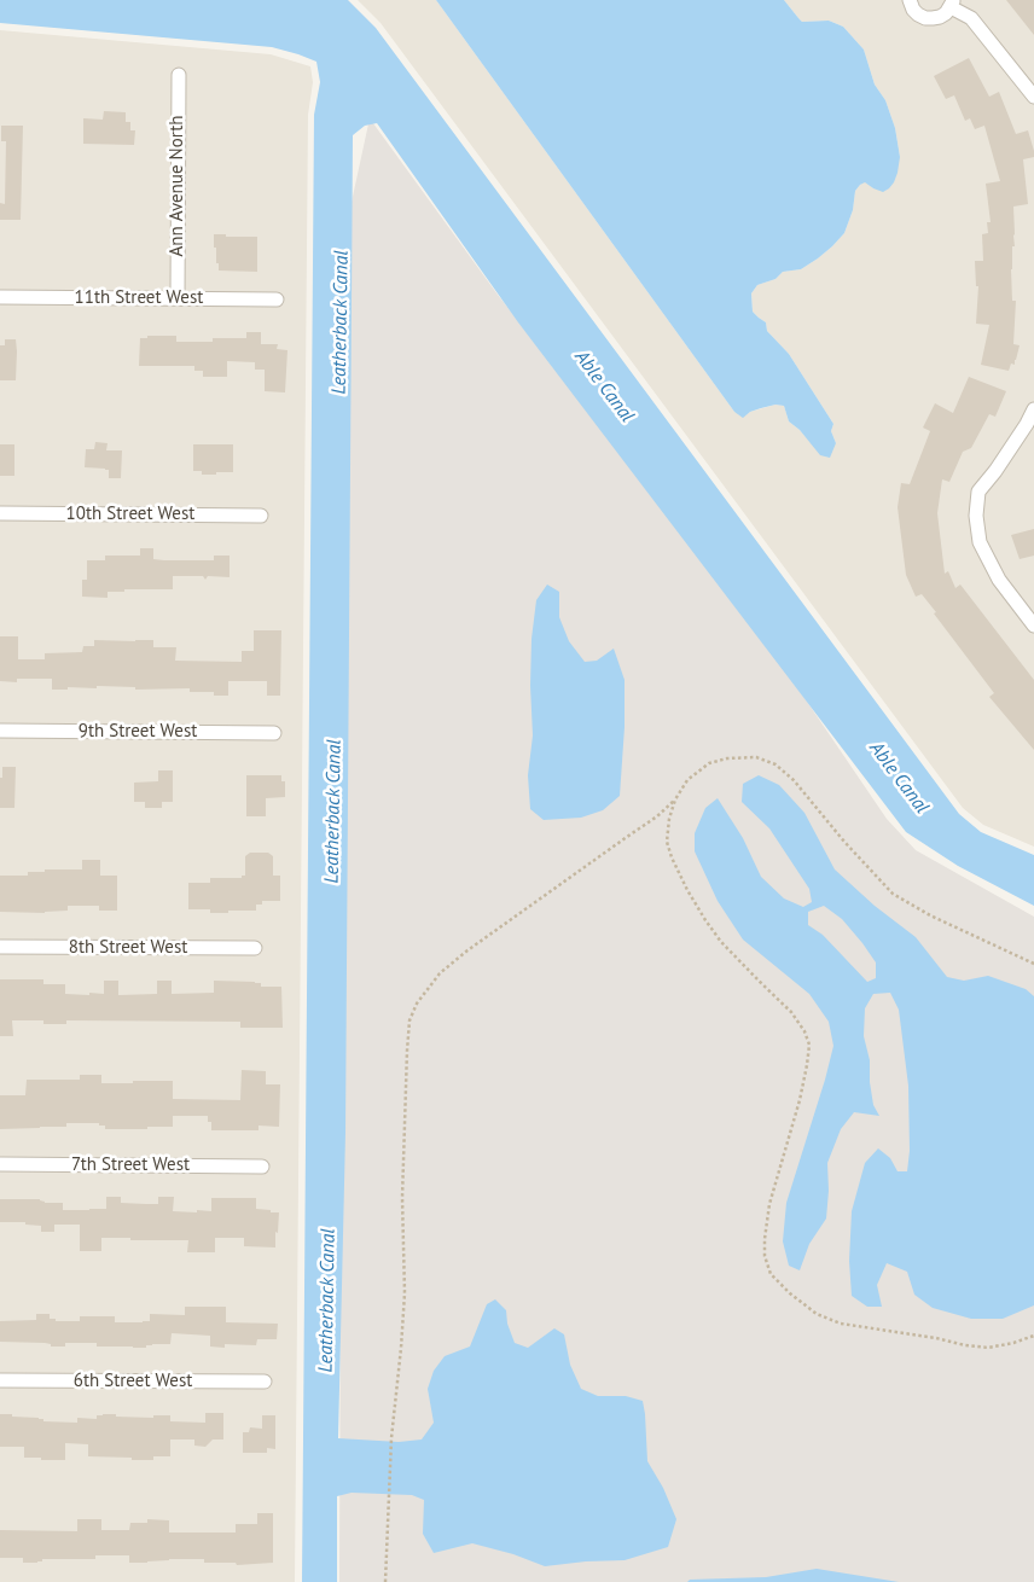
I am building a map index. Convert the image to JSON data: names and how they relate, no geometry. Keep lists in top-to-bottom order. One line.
{"streets":{"street":["Ann Avenue North","11th Street West","10th Street West","9th Street West","8th Street West","7th Street West","6th Street West"]},"crossings":[["Ann Avenue North","11th Street West"]],"water":["Leatherback Canal","Able Canal"]}
